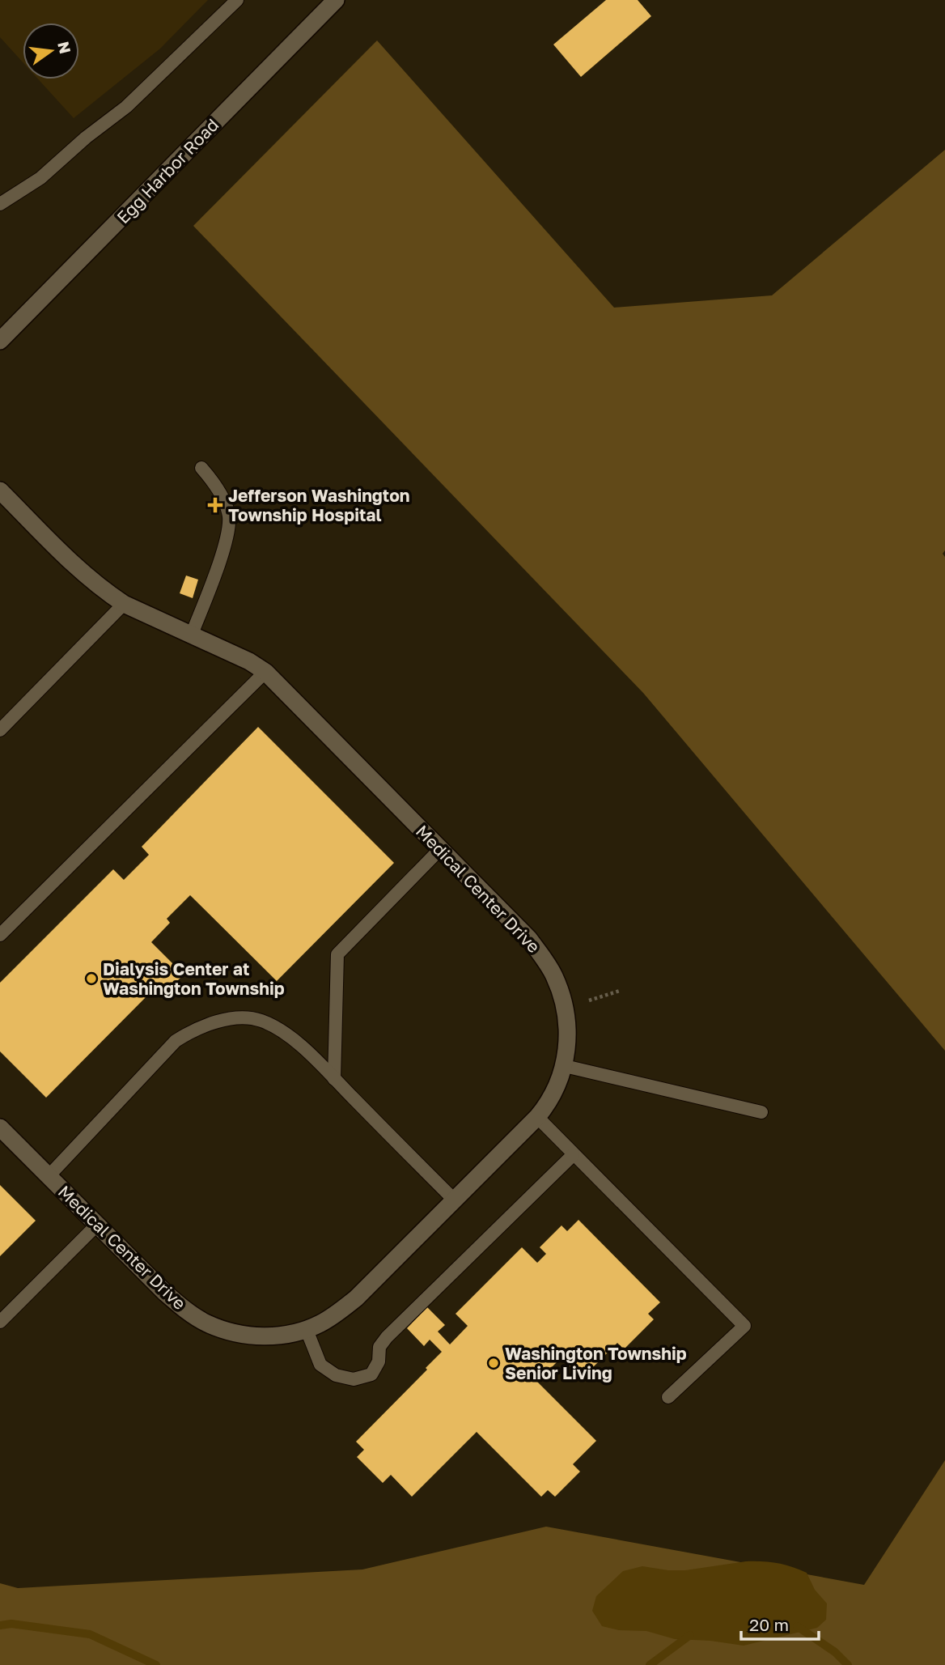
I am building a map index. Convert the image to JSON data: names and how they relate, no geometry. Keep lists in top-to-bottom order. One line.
{"streets":{"street":["Egg Harbor Road","Medical Center Drive"]},"places":{"health":["Jefferson Washington Township Hospital"],"other":["Dialysis Center at Washington Township","Washington Township Senior Living"]},"scale_bar":"20 m","north":"right"}
